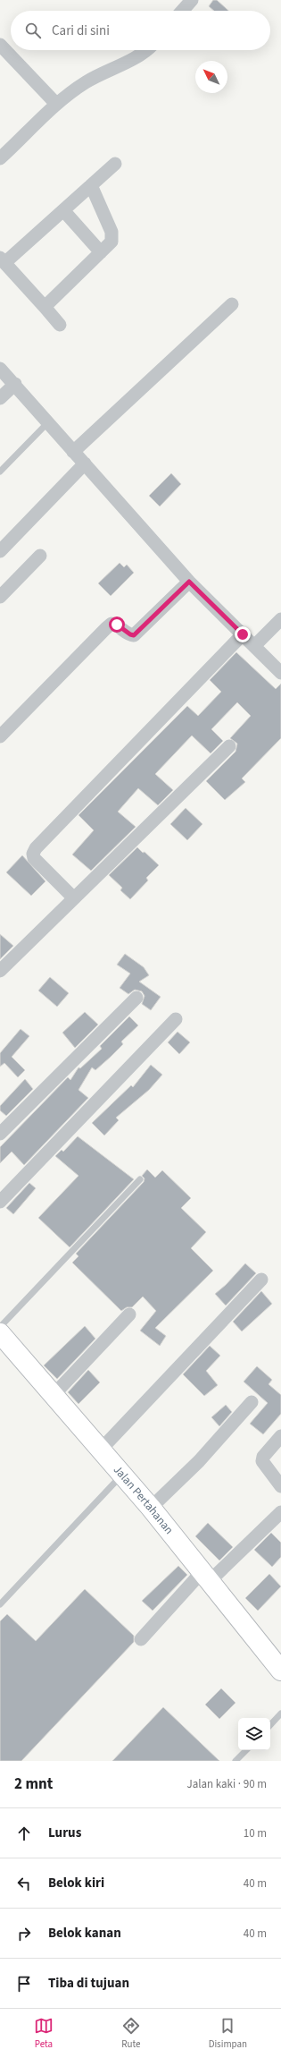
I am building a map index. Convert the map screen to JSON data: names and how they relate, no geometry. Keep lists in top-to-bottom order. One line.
{"streets":{"main road":["Jalan Pertahanan"]},"north":"top left","page":{"search":"Cari di sini","heading":["2 mnt","Jalan kaki · 90 m"],"list":[["Lurus","10 m"],["Belok kiri","40 m"],["Belok kanan","40 m"],"Tiba di tujuan"],"nav":["Peta","Rute","Disimpan"]}}
